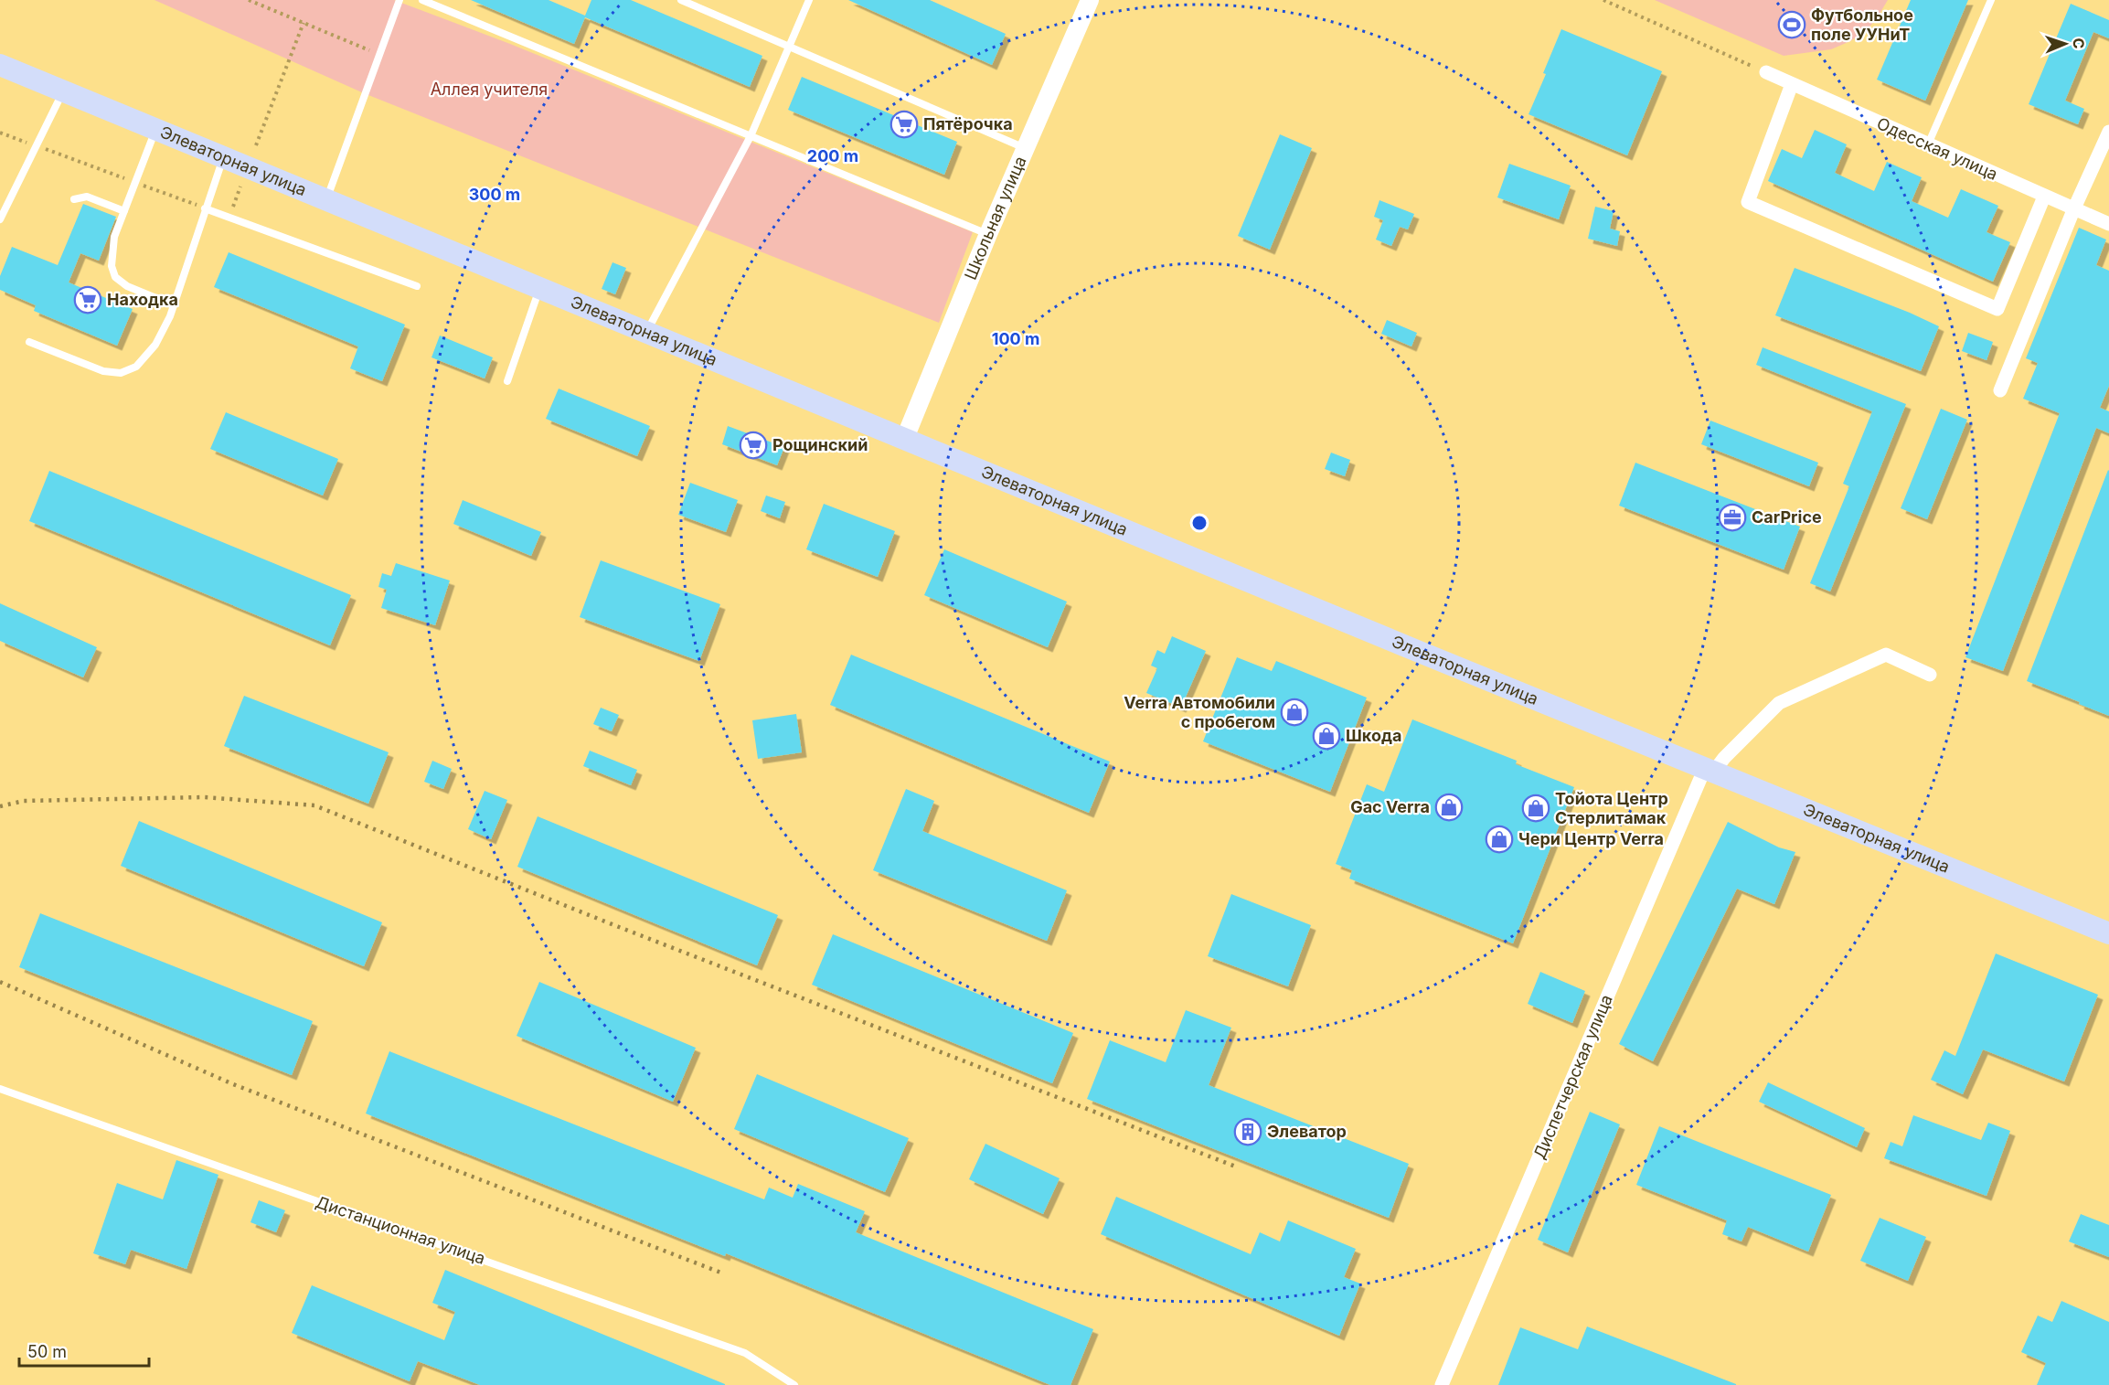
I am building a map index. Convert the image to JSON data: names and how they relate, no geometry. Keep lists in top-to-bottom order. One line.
{"streets":{"main road":["Элеваторная улица"],"street":["Одесская улица","Школьная улица","Диспетчерская улица"],"lane":["Дистанционная улица"]},"crossings":[["Элеваторная улица","Школьная улица"],["Элеваторная улица","Диспетчерская улица"]],"parks":["Аллея учителя"],"places":{"sports":["Футбольное поле УУНиТ"],"supermarket":["Пятёрочка","Находка","Рощинский"],"office":["CarPrice"],"shop":["Verra Автомобили с пробегом","Шкода","Gac Verra","Тойота Центр Стерлитамак","Чери Центр Verra"],"building":["Элеватор"]},"scale_bar":"50 m","north":"right","rings":["200 m","300 m","100 m"]}
